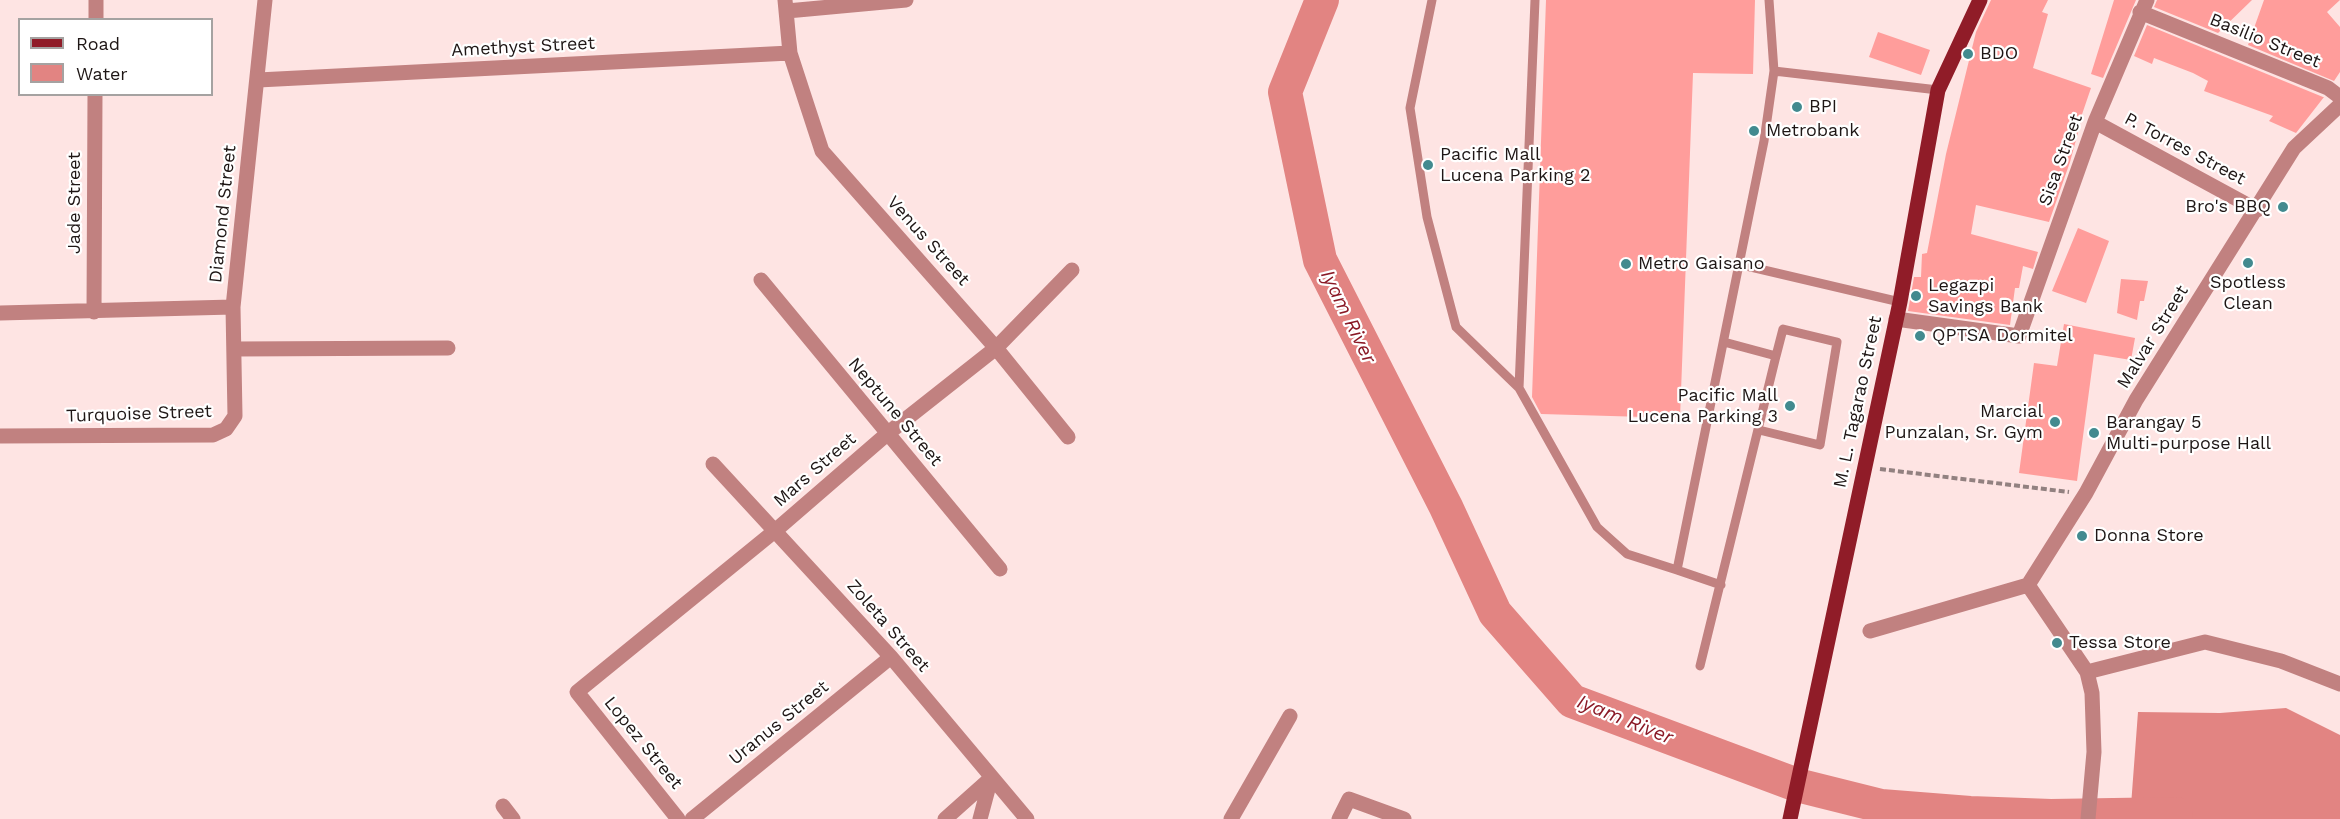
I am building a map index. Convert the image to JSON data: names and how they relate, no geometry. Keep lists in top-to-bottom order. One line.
{"streets":{"main road":["M. L. Tagarao Street"],"street":["Basilio Street","Amethyst Street","P. Torres Street","Sisa Street","Jade Street","Diamond Street","Venus Street","Malvar Street","Neptune Street","Turquoise Street","Mars Street","Zoleta Street","Uranus Street","Lopez Street"]},"crossings":[["Basilio Street","Sisa Street"],["Amethyst Street","Diamond Street"],["Amethyst Street","Venus Street"],["P. Torres Street","Sisa Street"],["P. Torres Street","Malvar Street"],["Sisa Street","M. L. Tagarao Street"],["Jade Street","Diamond Street"],["Diamond Street","Turquoise Street"],["Venus Street","Mars Street"],["Neptune Street","Mars Street"],["Mars Street","Zoleta Street"],["Mars Street","Lopez Street"],["Zoleta Street","Uranus Street"]],"water":["Iyam River"],"places":["BDO","BPI","Metrobank","Pacific Mall Lucena Parking 2","Bro's BBQ","Spotless Clean","Metro Gaisano","Legazpi Savings Bank","QPTSA Dormitel","Pacific Mall Lucena Parking 3","Marcial Punzalan, Sr. Gym","Barangay 5 Multi-purpose Hall","Donna Store","Tessa Store"],"legend":["Road","Water"]}
